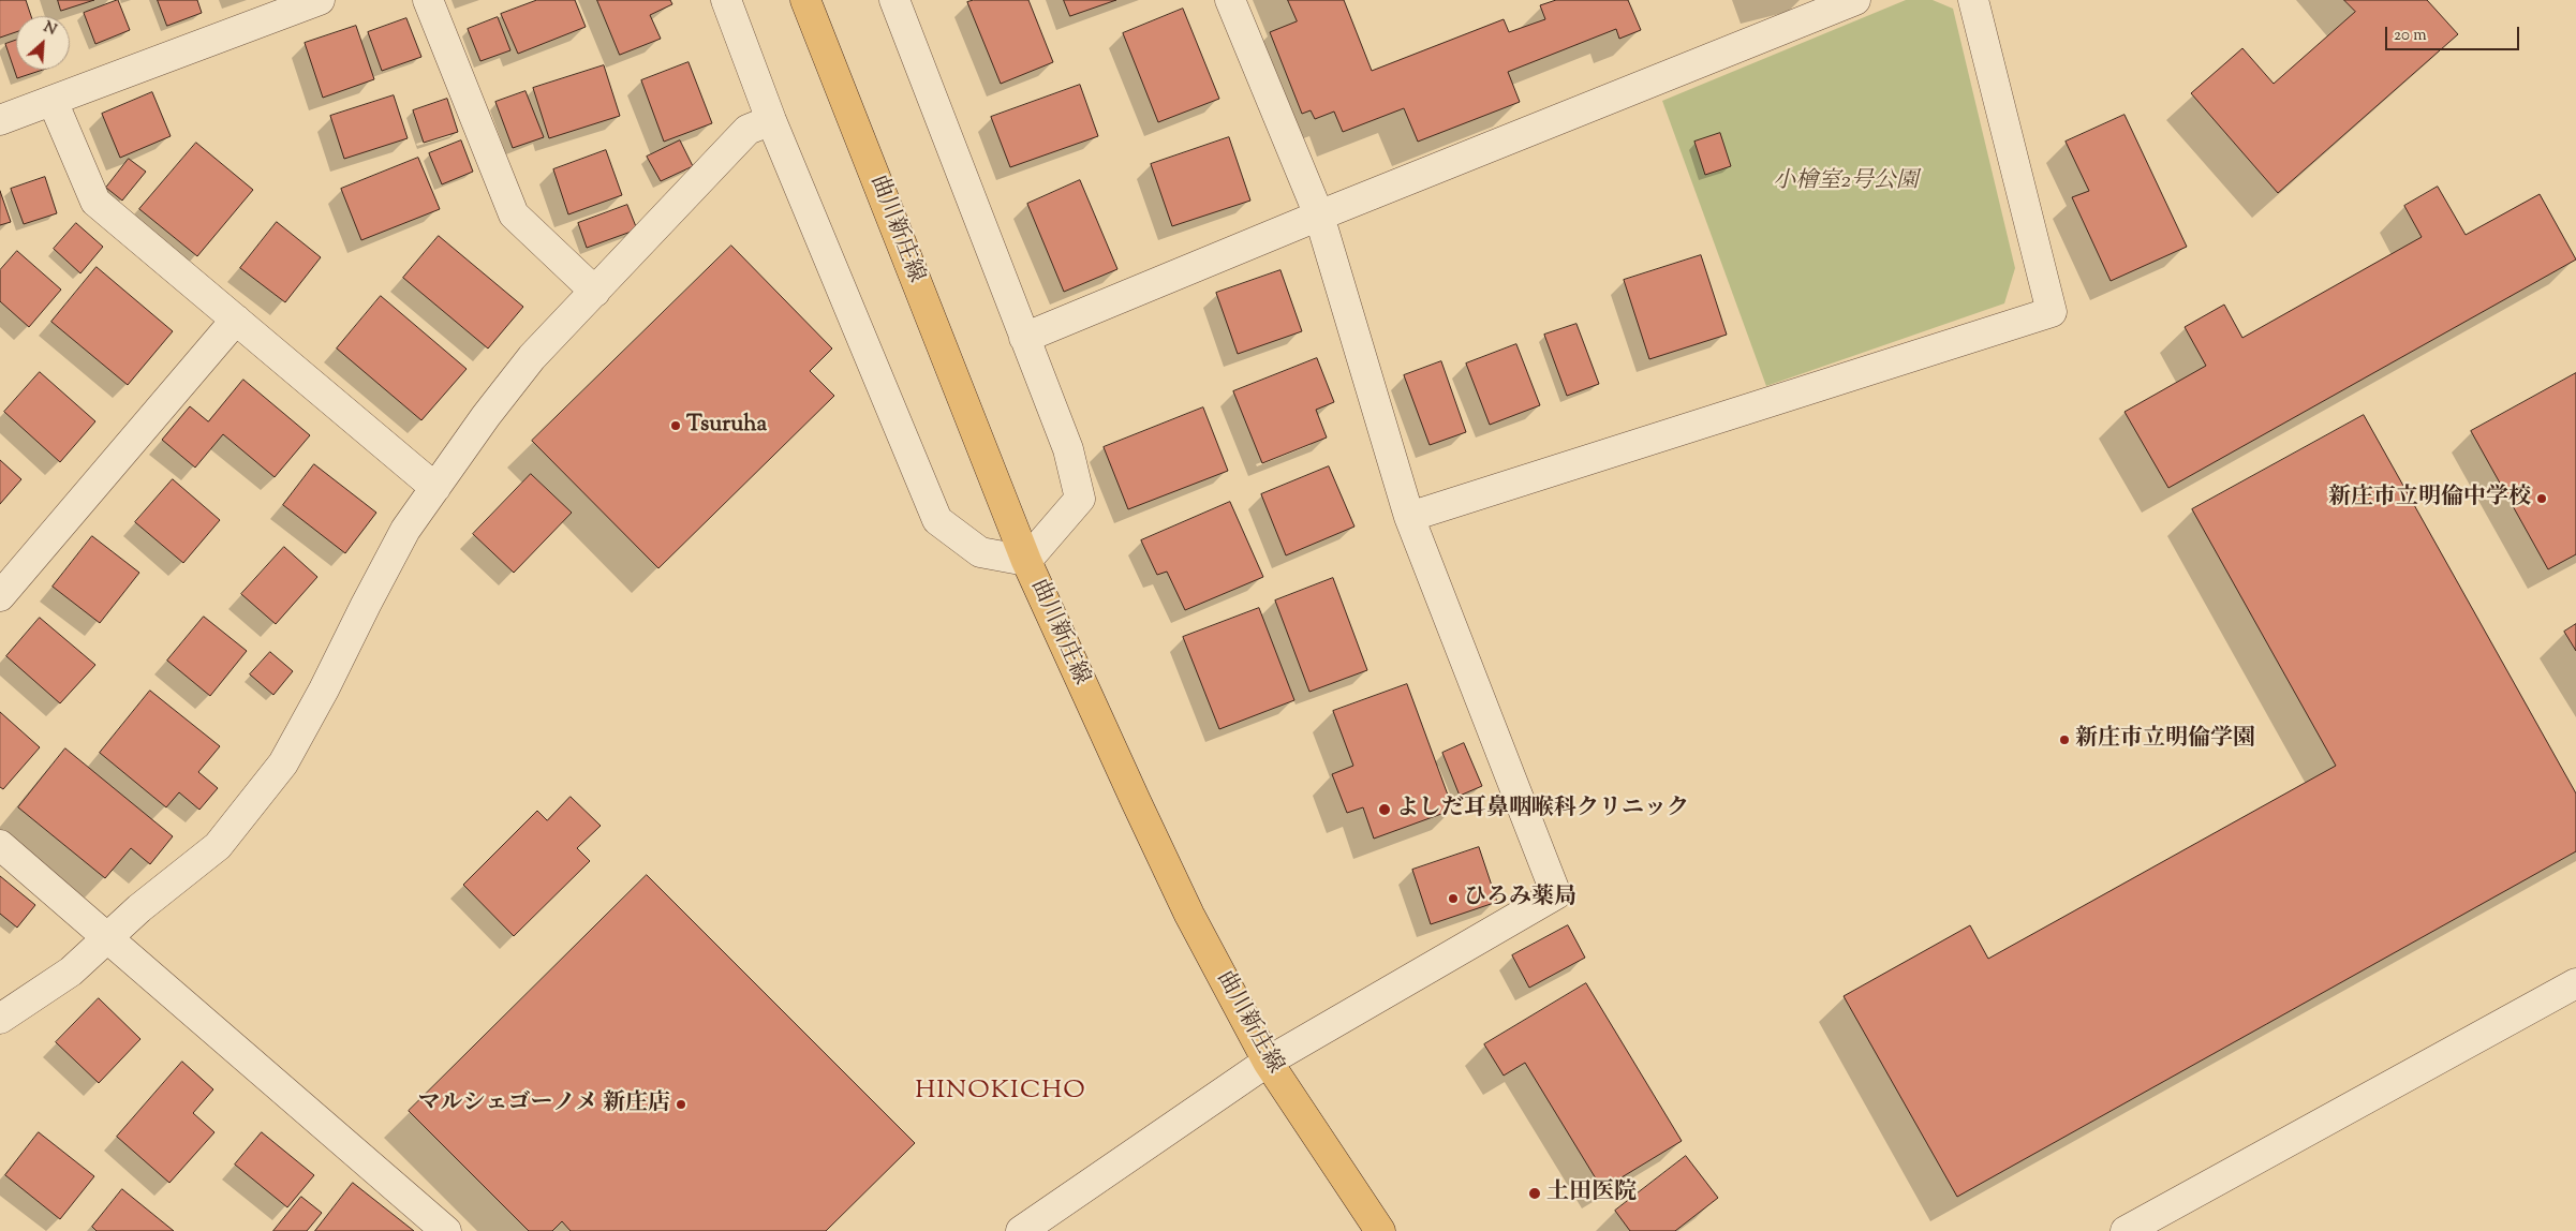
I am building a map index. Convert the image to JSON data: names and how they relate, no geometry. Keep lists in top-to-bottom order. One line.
{"streets":{"main road":["曲川新庄線"]},"districts":["HINOKICHO"],"parks":["小檜室2号公園"],"places":["Tsuruha","新庄市立明倫中学校","新庄市立明倫学園","よしだ耳鼻咽喉科クリニック","ひろみ薬局","マルシェゴーノメ 新庄店","土田医院"],"scale_bar":"20 m","north":"top right"}
